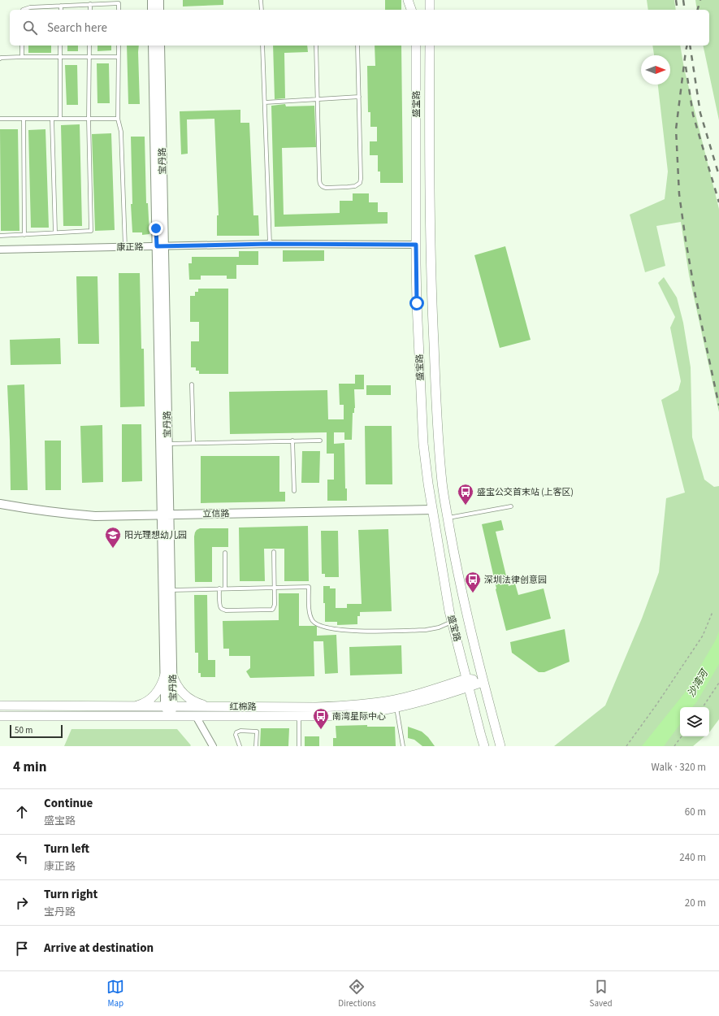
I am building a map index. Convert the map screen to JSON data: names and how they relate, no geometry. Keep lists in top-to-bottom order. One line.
{"streets":{"main road":["盛宝路","红棉路"],"street":["宝丹路","康正路","立信路"]},"crossings":[["盛宝路","康正路"],["盛宝路","立信路"],["盛宝路","红棉路"],["宝丹路","康正路"],["宝丹路","立信路"],["宝丹路","红棉路"]],"water":["沙湾河"],"places":{"bus stop":["盛宝公交首末站 (上客区)","深圳法律创意园","南湾星际中心"],"school or university":["阳光理想幼儿园"]},"scale_bar":"50 m","north":"right","page":{"search":"Search here","scale":"50 m","heading":["4 min","Walk · 320 m"],"list":[["Continue","盛宝路","60 m"],["Turn left","康正路","240 m"],["Turn right","宝丹路","20 m"],"Arrive at destination"],"nav":["Map","Directions","Saved"]}}
